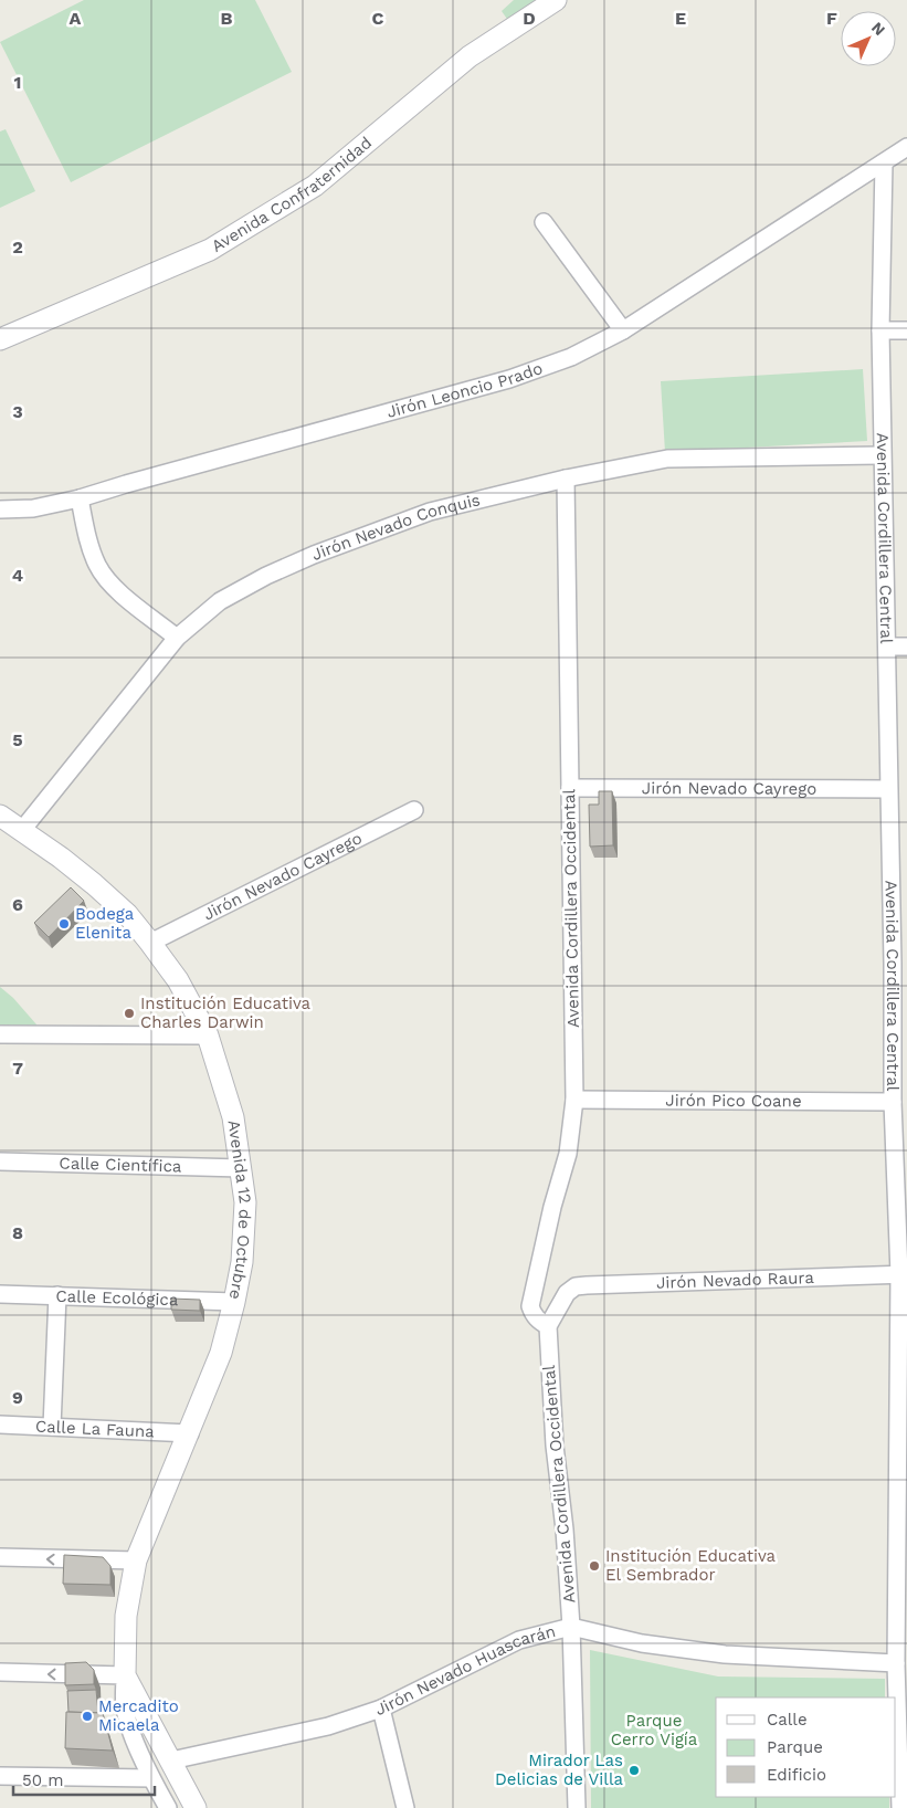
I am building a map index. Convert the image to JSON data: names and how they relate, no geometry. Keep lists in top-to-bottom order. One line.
{"streets":{"street":["Avenida Confraternidad","Jirón Leoncio Prado","Jirón Nevado Conquis","Avenida Cordillera Central","Jirón Nevado Cayrego","Avenida Cordillera Occidental","Jirón Pico Coane","Calle Científica","Avenida 12 de Octubre","Jirón Nevado Raura","Calle Ecológica","Calle La Fauna","Jirón Nevado Huascarán"]},"crossings":[["Jirón Leoncio Prado","Avenida Cordillera Central"],["Jirón Nevado Conquis","Avenida Cordillera Central"],["Jirón Nevado Conquis","Avenida Cordillera Occidental"],["Jirón Nevado Conquis","Avenida 12 de Octubre"],["Avenida Cordillera Central","Jirón Nevado Cayrego"],["Avenida Cordillera Central","Jirón Pico Coane"],["Avenida Cordillera Central","Jirón Nevado Raura"],["Avenida Cordillera Central","Jirón Nevado Huascarán"],["Jirón Nevado Cayrego","Avenida Cordillera Occidental"],["Jirón Nevado Cayrego","Avenida 12 de Octubre"],["Avenida Cordillera Occidental","Jirón Pico Coane"],["Avenida Cordillera Occidental","Jirón Nevado Raura"],["Avenida Cordillera Occidental","Jirón Nevado Huascarán"],["Calle Científica","Avenida 12 de Octubre"],["Avenida 12 de Octubre","Calle Ecológica"],["Avenida 12 de Octubre","Calle La Fauna"],["Avenida 12 de Octubre","Jirón Nevado Huascarán"]],"parks":["Parque Cerro Vigía"],"places":["Bodega Elenita","Institución Educativa Charles Darwin","Institución Educativa El Sembrador","Mercadito Micaela","Mirador Las Delicias de Villa"],"legend":["Calle","Parque","Edificio"],"scale_bar":"50 m","north":"top right","grid":{"columns":["A","B","C","D","E","F"],"rows":["1","2","3","4","5","6","7","8","9"]}}
